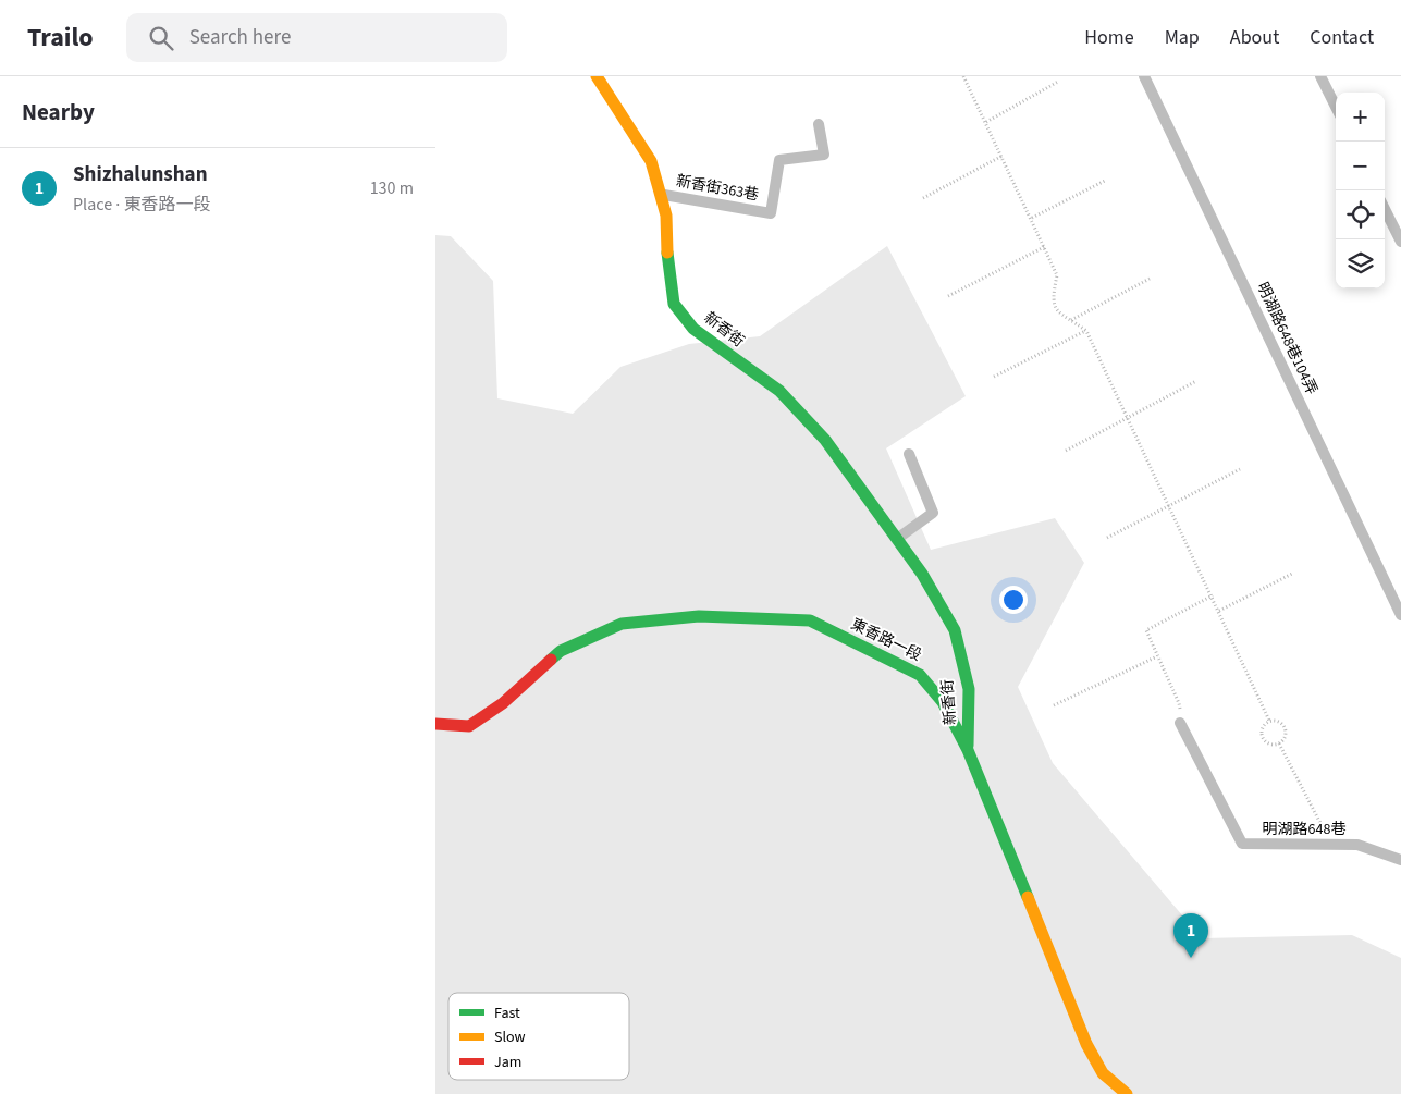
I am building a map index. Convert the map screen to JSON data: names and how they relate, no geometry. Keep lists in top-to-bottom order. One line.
{"streets":{"street":["新香街","東香路一段"],"lane":["新香街363巷","明湖路648巷104弄","明湖路648巷"]},"crossings":[["新香街363巷","新香街"],["新香街","東香路一段"]],"legend":["Fast","Slow","Jam"],"page":{"header":"Trailo","search":"Search here","nav":["Home","Map","About","Contact"],"heading":"Nearby","map_buttons":["+","−"],"list":[{"mark":"1","name":"Shizhalunshan","note":"Place · 東香路一段","value":"130 m"}],"pins":"1"}}
